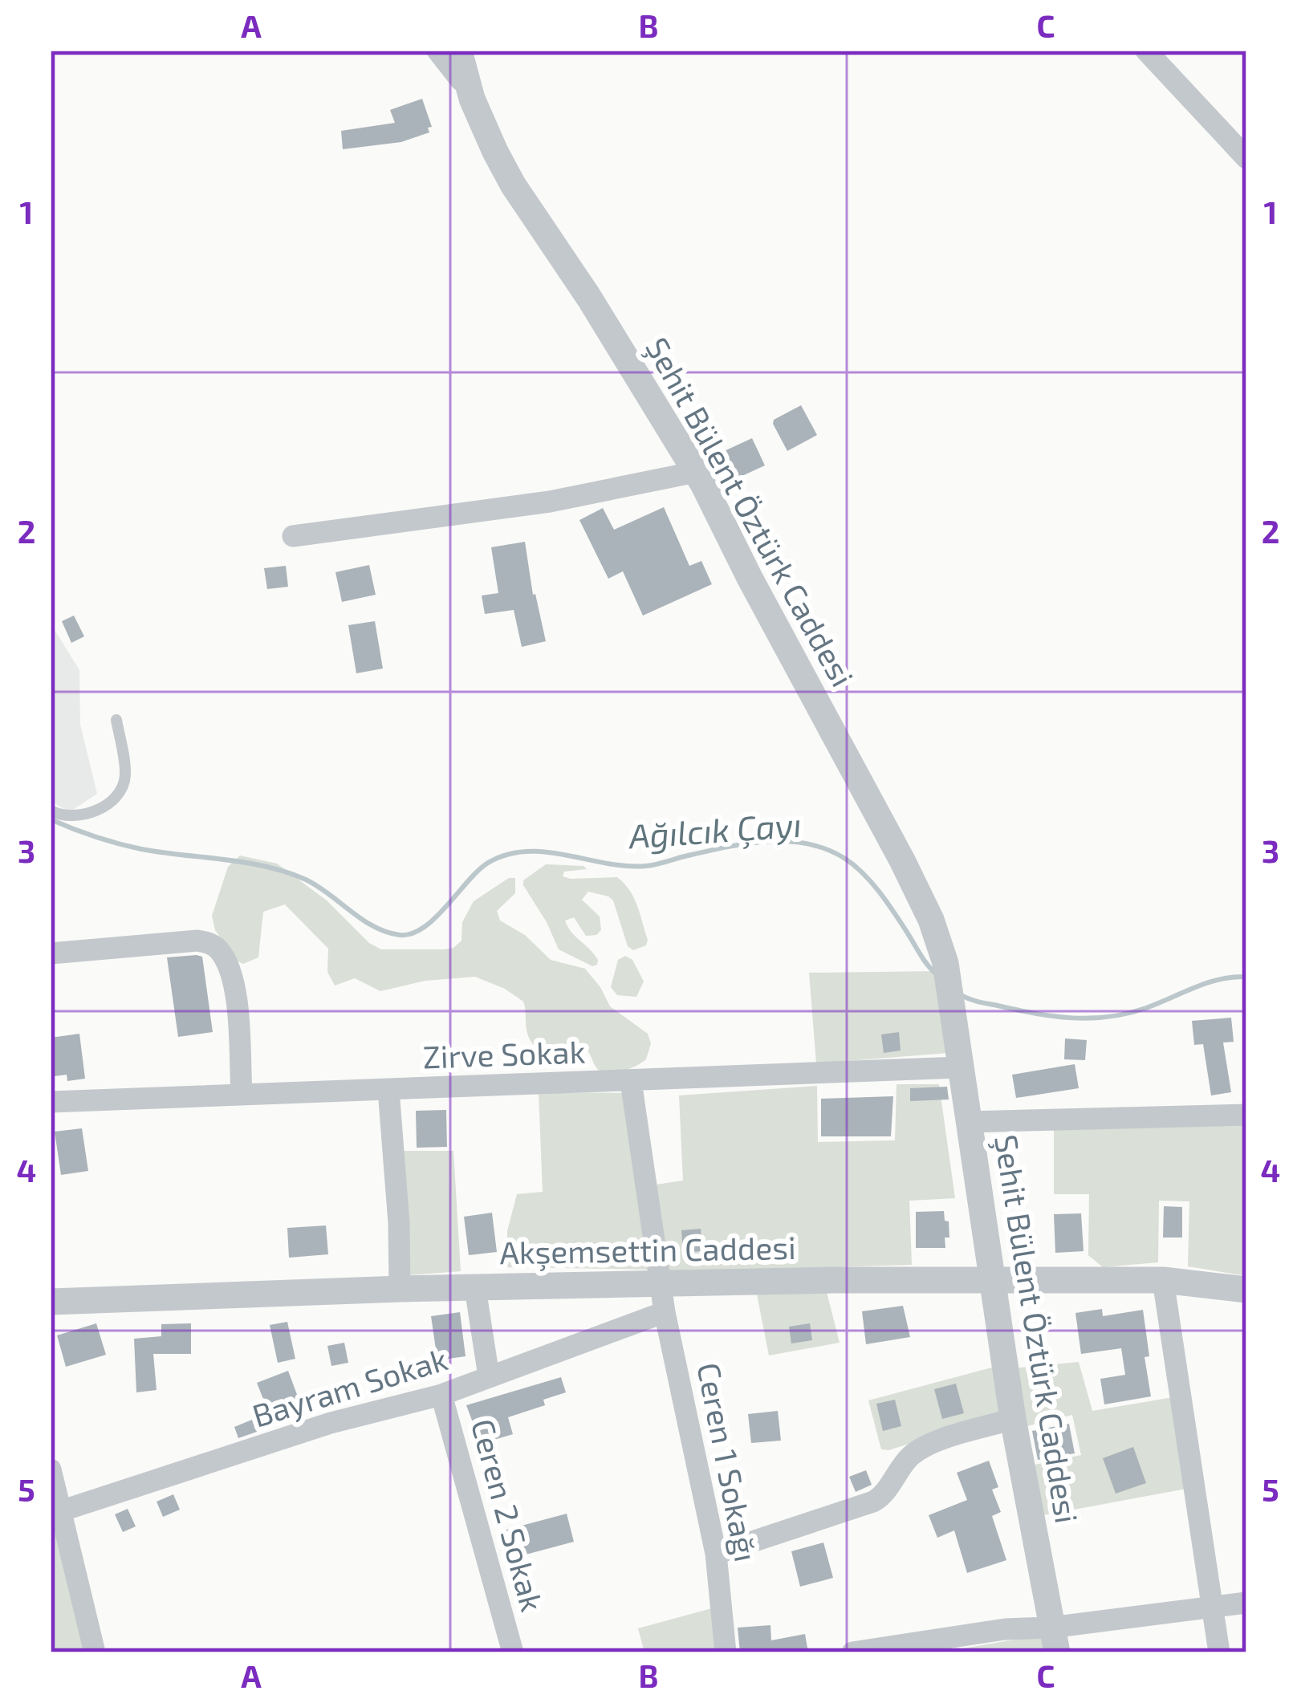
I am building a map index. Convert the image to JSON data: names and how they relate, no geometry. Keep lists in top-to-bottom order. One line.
{"streets":{"street":["Şehit Bülent Öztürk Caddesi","Zirve Sokak","Akşemsettin Caddesi","Bayram Sokak","Ceren 1 Sokağı","Ceren 2 Sokak"]},"crossings":[["Şehit Bülent Öztürk Caddesi","Zirve Sokak"],["Şehit Bülent Öztürk Caddesi","Akşemsettin Caddesi"],["Zirve Sokak","Ceren 1 Sokağı"],["Akşemsettin Caddesi","Bayram Sokak"],["Akşemsettin Caddesi","Ceren 1 Sokağı"],["Bayram Sokak","Ceren 1 Sokağı"],["Bayram Sokak","Ceren 2 Sokak"]],"water":["Ağılcık Çayı"],"grid":{"columns":["A","B","C"],"rows":["1","2","3","4","5"]}}
